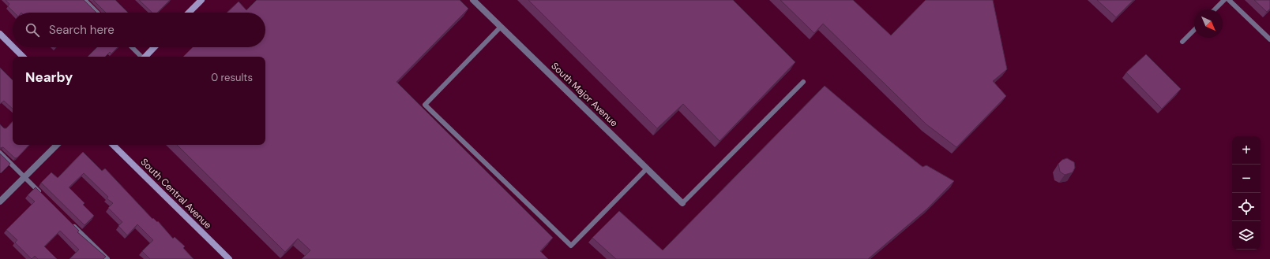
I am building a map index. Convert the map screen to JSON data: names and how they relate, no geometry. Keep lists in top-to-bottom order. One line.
{"streets":{"main road":["South Central Avenue"],"street":["South Major Avenue"]},"north":"bottom right","page":{"search":"Search here","heading":["Nearby","0 results"],"map_buttons":["+","−"]}}
